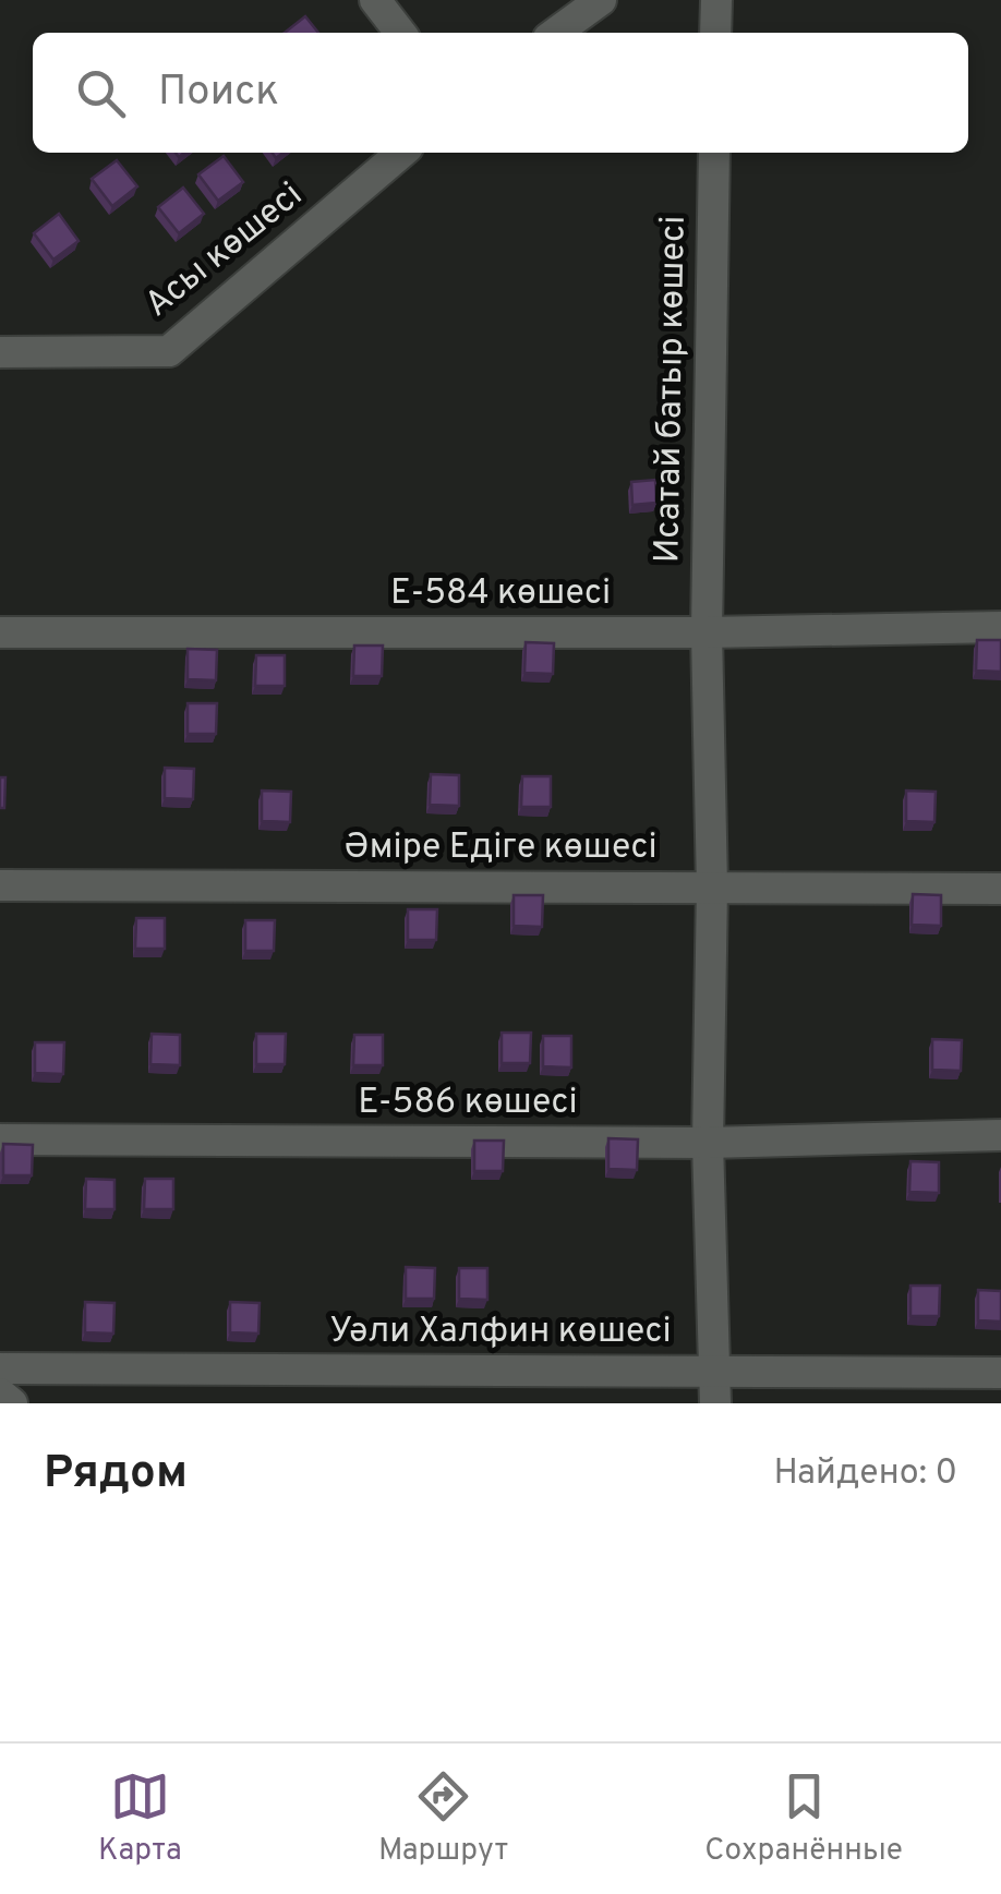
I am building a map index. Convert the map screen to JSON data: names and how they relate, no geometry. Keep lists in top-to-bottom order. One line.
{"streets":{"street":["Асы көшесі","Исатай батыр көшесі","Е-584 көшесі","Әміре Едіге көшесі","Е-586 көшесі","Уәли Халфин көшесі"]},"crossings":[["Исатай батыр көшесі","Е-584 көшесі"],["Исатай батыр көшесі","Әміре Едіге көшесі"],["Исатай батыр көшесі","Е-586 көшесі"],["Исатай батыр көшесі","Уәли Халфин көшесі"]],"page":{"search":"Поиск","heading":["Рядом","Найдено: 0"],"nav":["Карта","Маршрут","Сохранённые"]}}
